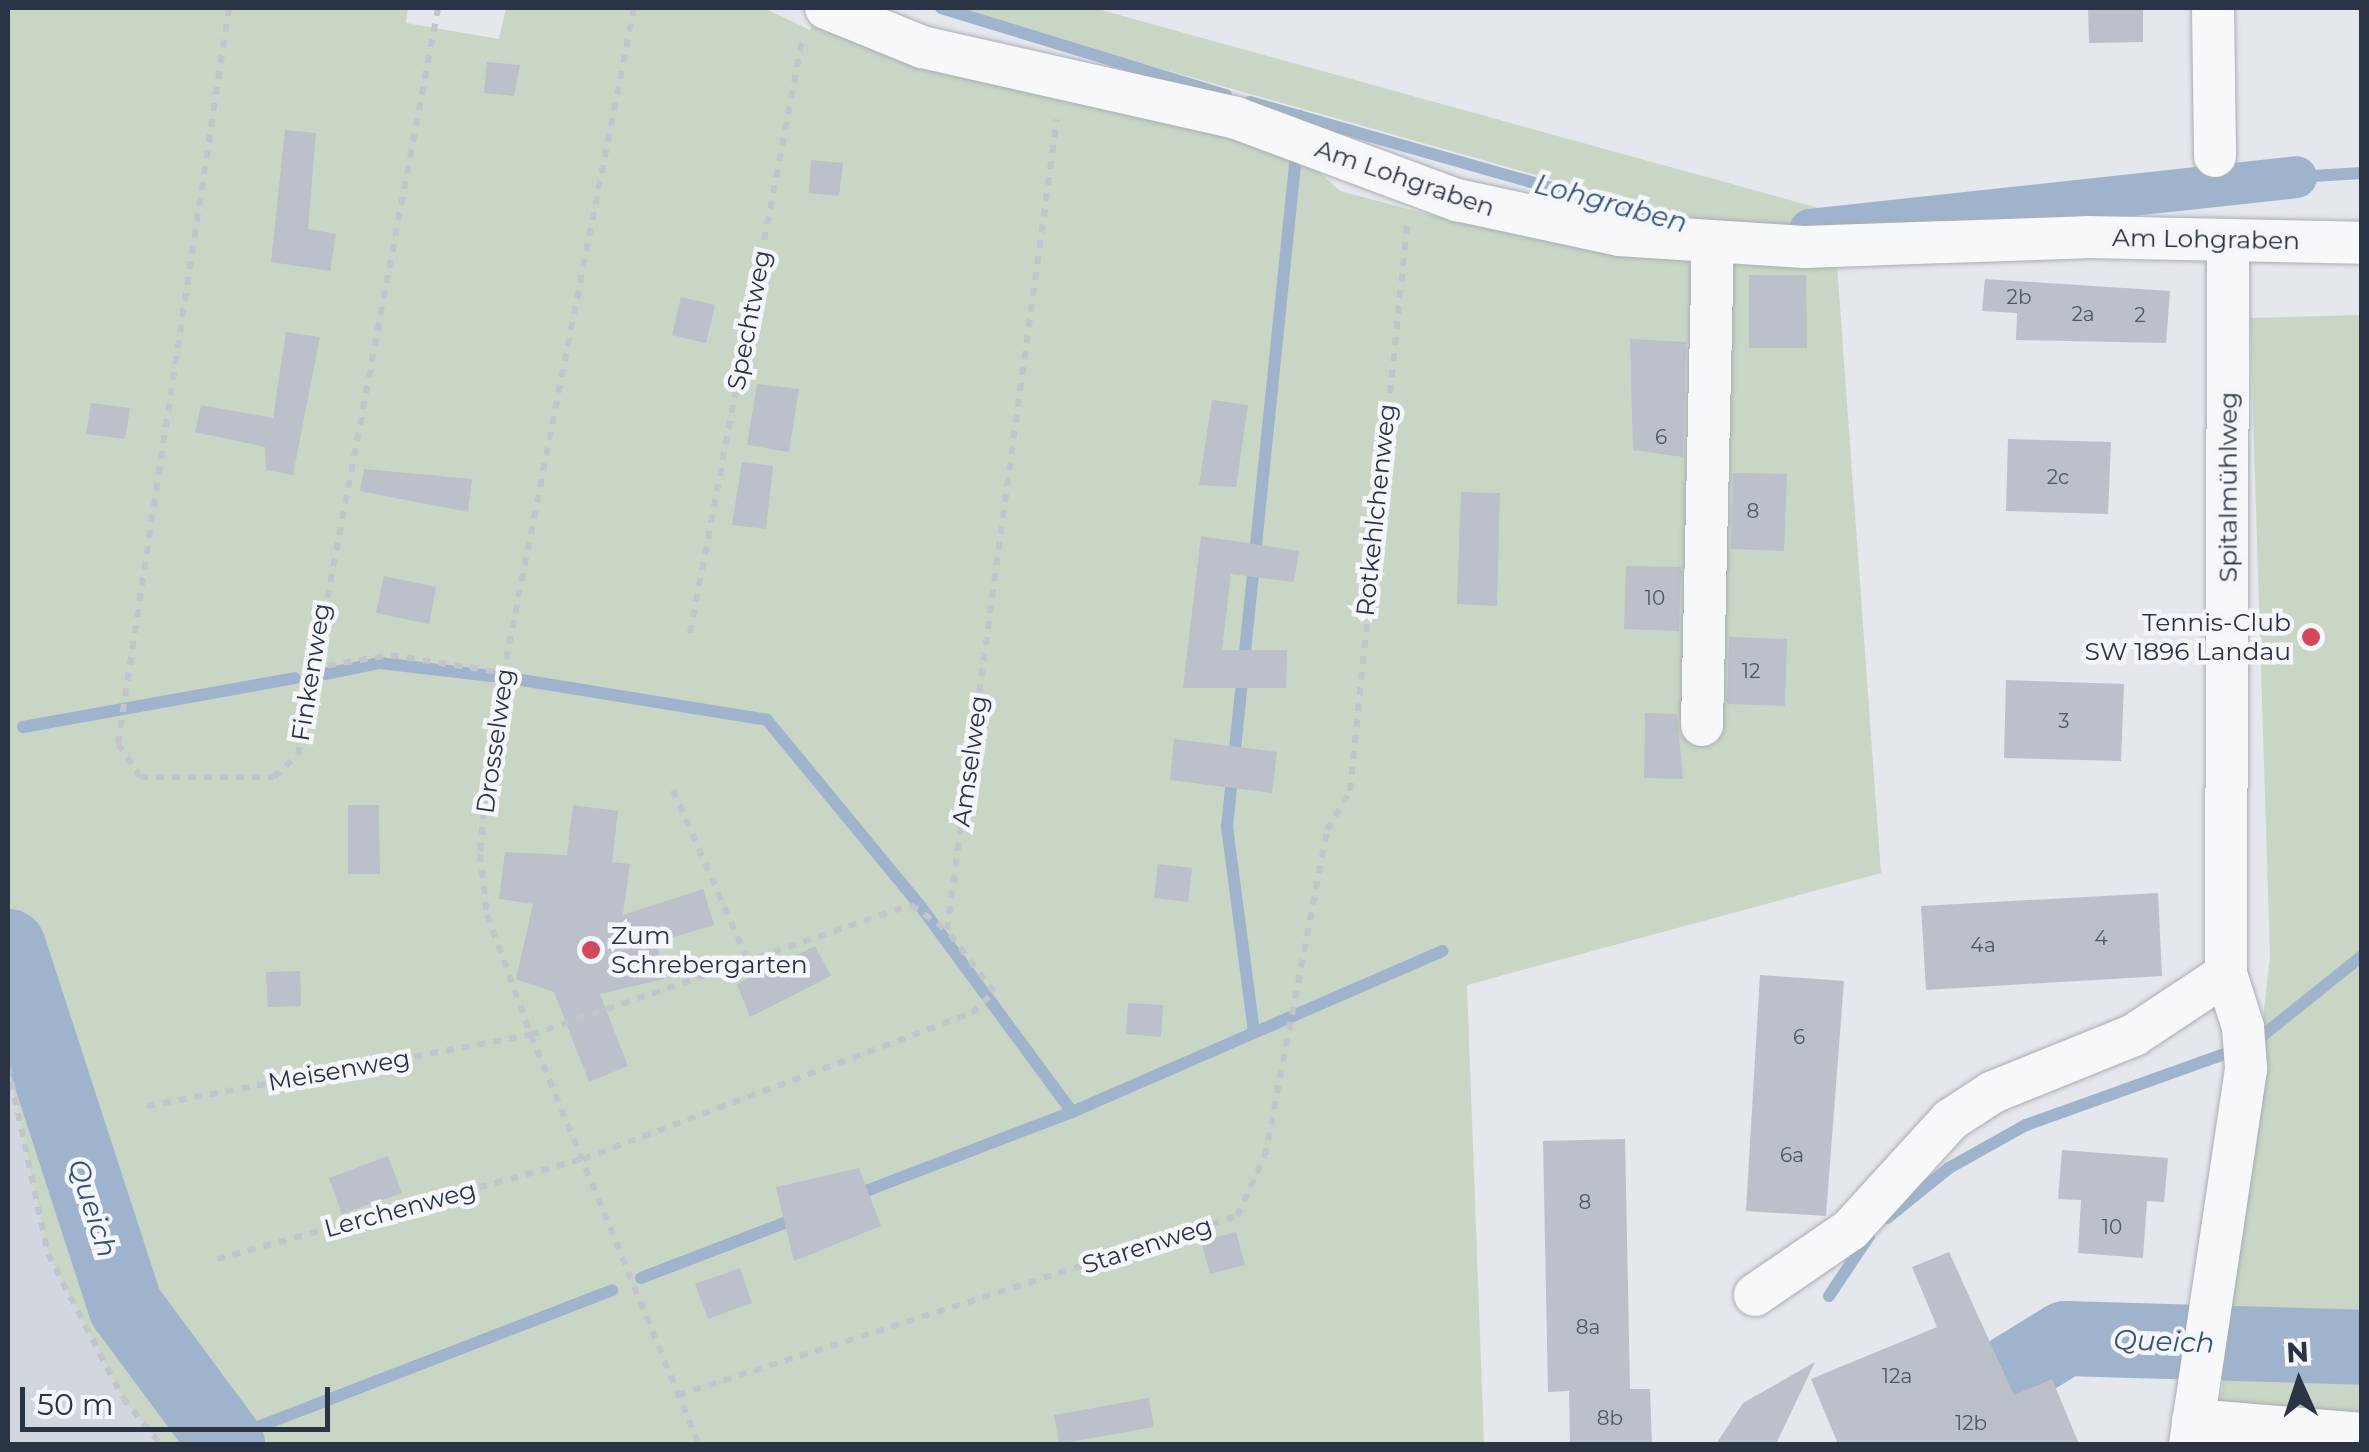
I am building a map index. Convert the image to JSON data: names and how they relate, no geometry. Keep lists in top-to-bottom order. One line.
{"streets":{"street":["Am Lohgraben","Spitalmühlweg"],"path":["Spechtweg","Rotkehlchenweg","Finkenweg","Drosselweg","Amselweg","Meisenweg","Lerchenweg","Starenweg"]},"crossings":[["Am Lohgraben","Spechtweg"],["Am Lohgraben","Spitalmühlweg"],["Am Lohgraben","Rotkehlchenweg"],["Am Lohgraben","Amselweg"],["Rotkehlchenweg","Starenweg"],["Drosselweg","Meisenweg"],["Drosselweg","Lerchenweg"],["Drosselweg","Starenweg"],["Amselweg","Meisenweg"]],"water":["Lohgraben","Queich"],"places":["Tennis-Club SW 1896 Landau","Zum Schrebergarten"],"house_numbers":["2b","2a","2","6","2c","8","10","12","3","4","4a","6","6a","8","10","8a","12a","8b","12b"],"scale_bar":"50 m","north":"top"}
